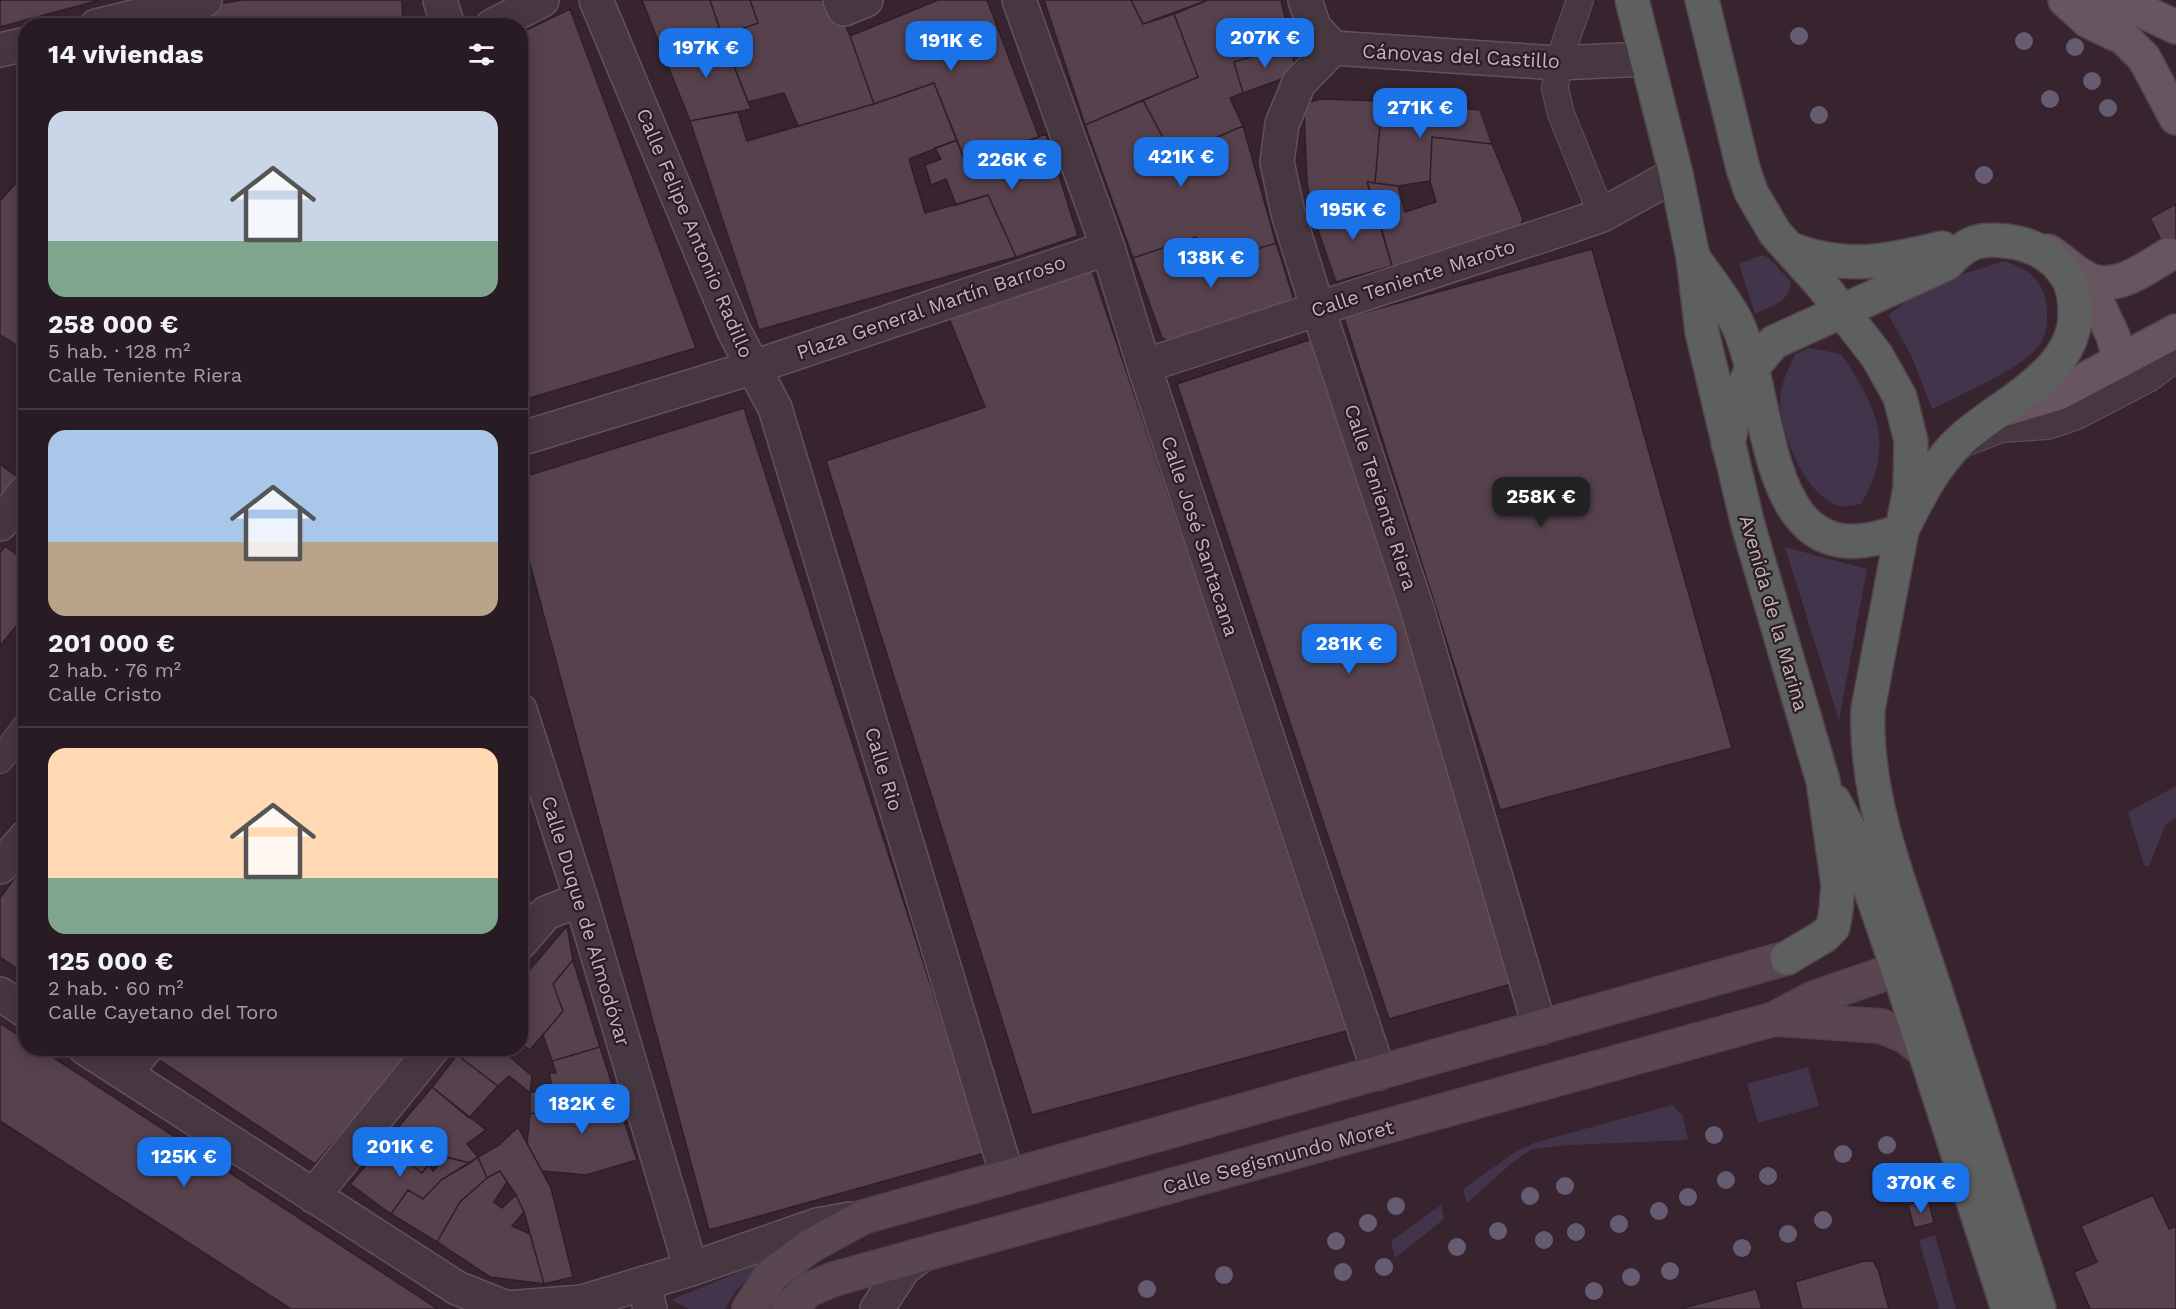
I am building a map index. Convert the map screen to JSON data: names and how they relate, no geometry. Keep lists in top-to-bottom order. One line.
{"streets":{"highway":["Avenida de la Marina"],"main road":["Calle Segismundo Moret"],"street":["Cánovas del Castillo","Calle Felipe Antonio Radillo","Calle Teniente Maroto","Plaza General Martín Barroso","Calle Teniente Riera","Calle José Santacana","Calle Rio","Calle Duque de Almodóvar"]},"crossings":[["Cánovas del Castillo","Calle Teniente Riera"],["Cánovas del Castillo","Avenida de la Marina"],["Calle Felipe Antonio Radillo","Plaza General Martín Barroso"],["Calle Felipe Antonio Radillo","Calle Rio"],["Calle Teniente Maroto","Calle Teniente Riera"],["Calle Teniente Maroto","Calle José Santacana"],["Calle Teniente Maroto","Avenida de la Marina"],["Plaza General Martín Barroso","Calle José Santacana"],["Plaza General Martín Barroso","Calle Rio"]],"page":{"price":["207K €","191K €","197K €","271K €","421K €","226K €","195K €","138K €","258K €","281K €","182K €","201K €","125K €","370K €"],"heading":"14 viviendas","list":[{"name":"258 000 €","note":"5 hab. · 128 m² · Calle Teniente Riera"},{"name":"201 000 €","note":"2 hab. · 76 m² · Calle Cristo"},{"name":"125 000 €","note":"2 hab. · 60 m² · Calle Cayetano del Toro"}]}}
